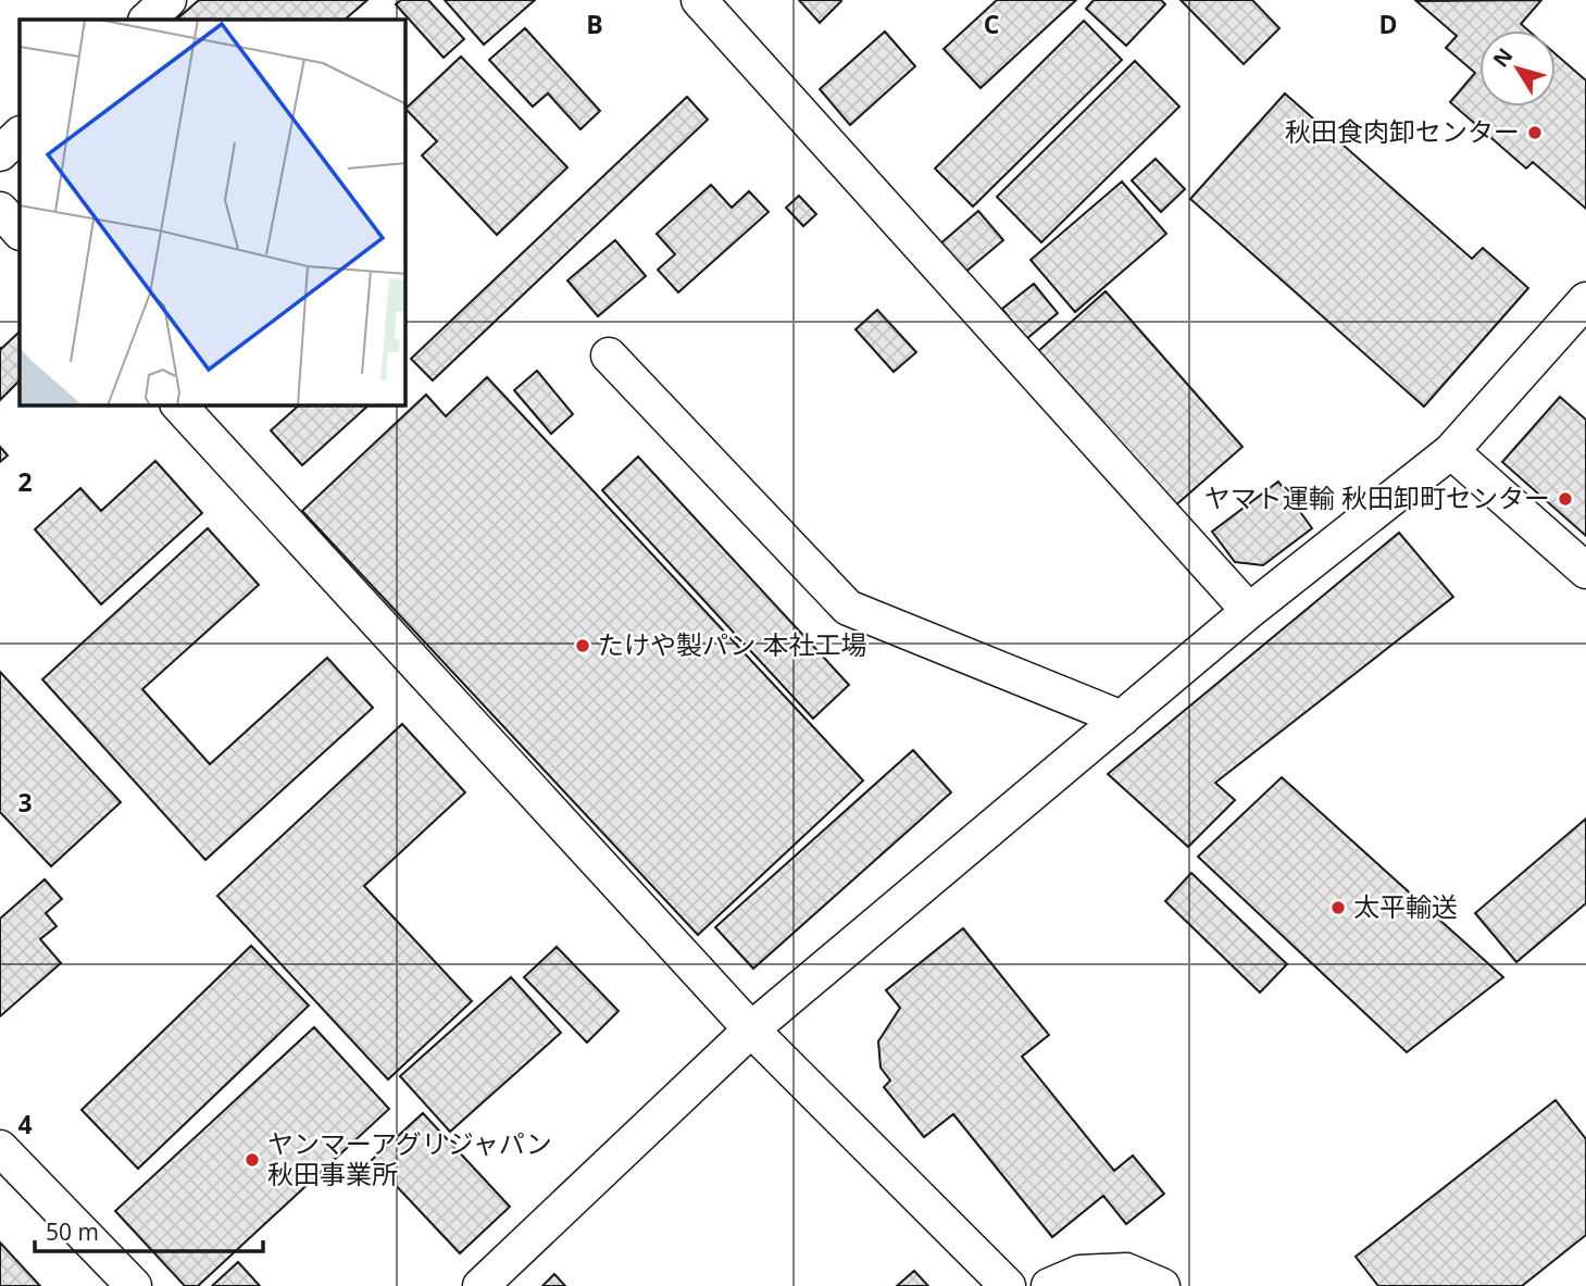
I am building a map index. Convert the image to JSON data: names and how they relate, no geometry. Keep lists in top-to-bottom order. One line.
{"places":["秋田食肉卸センター","ヤマト運輸 秋田卸町センター","たけや製パン 本社工場","太平輸送","ヤンマーアグリジャパン 秋田事業所"],"scale_bar":"50 m","north":"top left","grid":{"columns":["B","C","D"],"rows":["2","3","4"]}}
